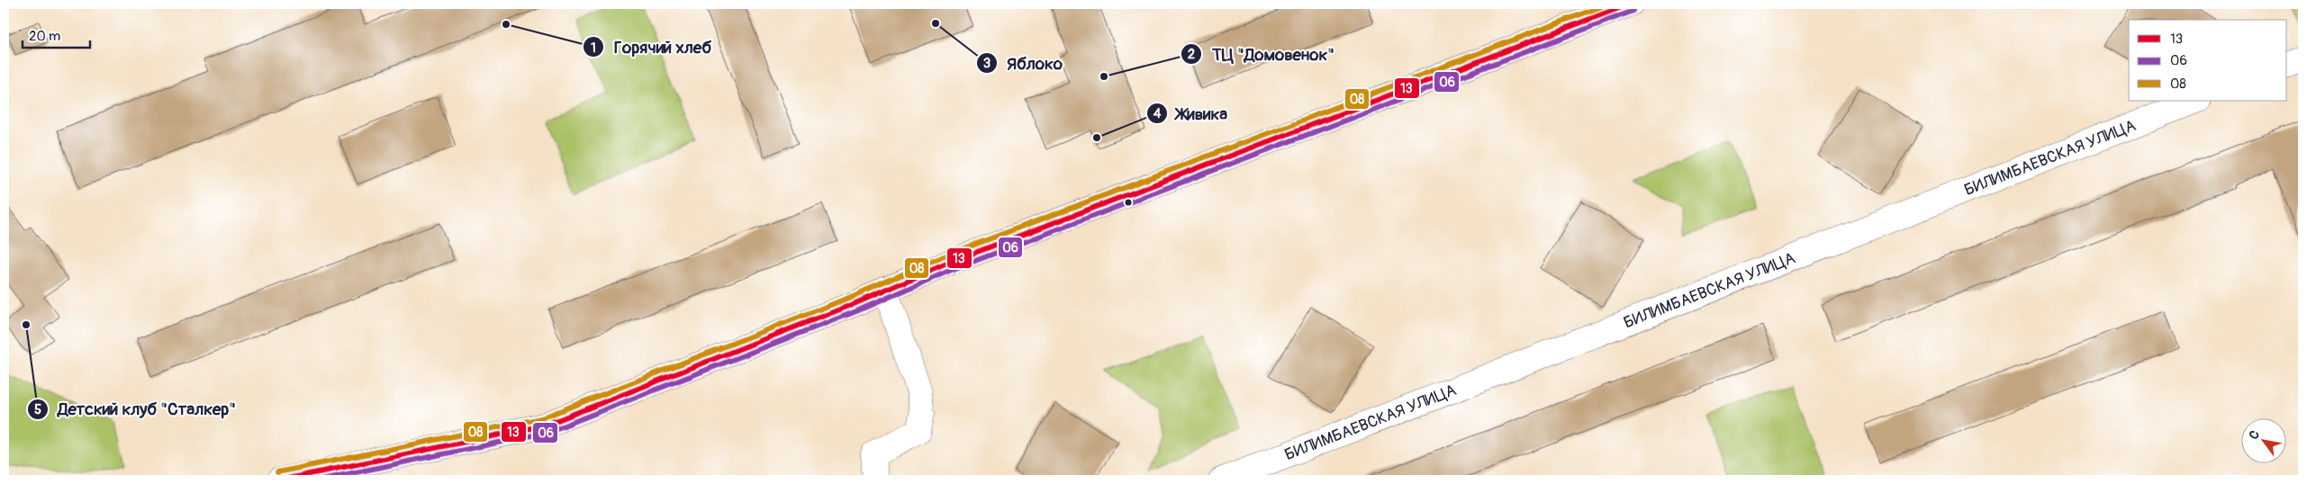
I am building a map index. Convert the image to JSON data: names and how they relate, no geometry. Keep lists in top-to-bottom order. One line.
{"streets":{"main road":["БИЛИМБАЕВСКАЯ УЛИЦА"]},"places":["Яблоко","Горячий хлеб","ТЦ \"Домовенок\"","Живика","Детский клуб \"Сталкер\""],"lines":["transit line 13","transit line 08","transit line 06"],"legend":["13","06","08"],"scale_bar":"20 m","north":"top left"}
